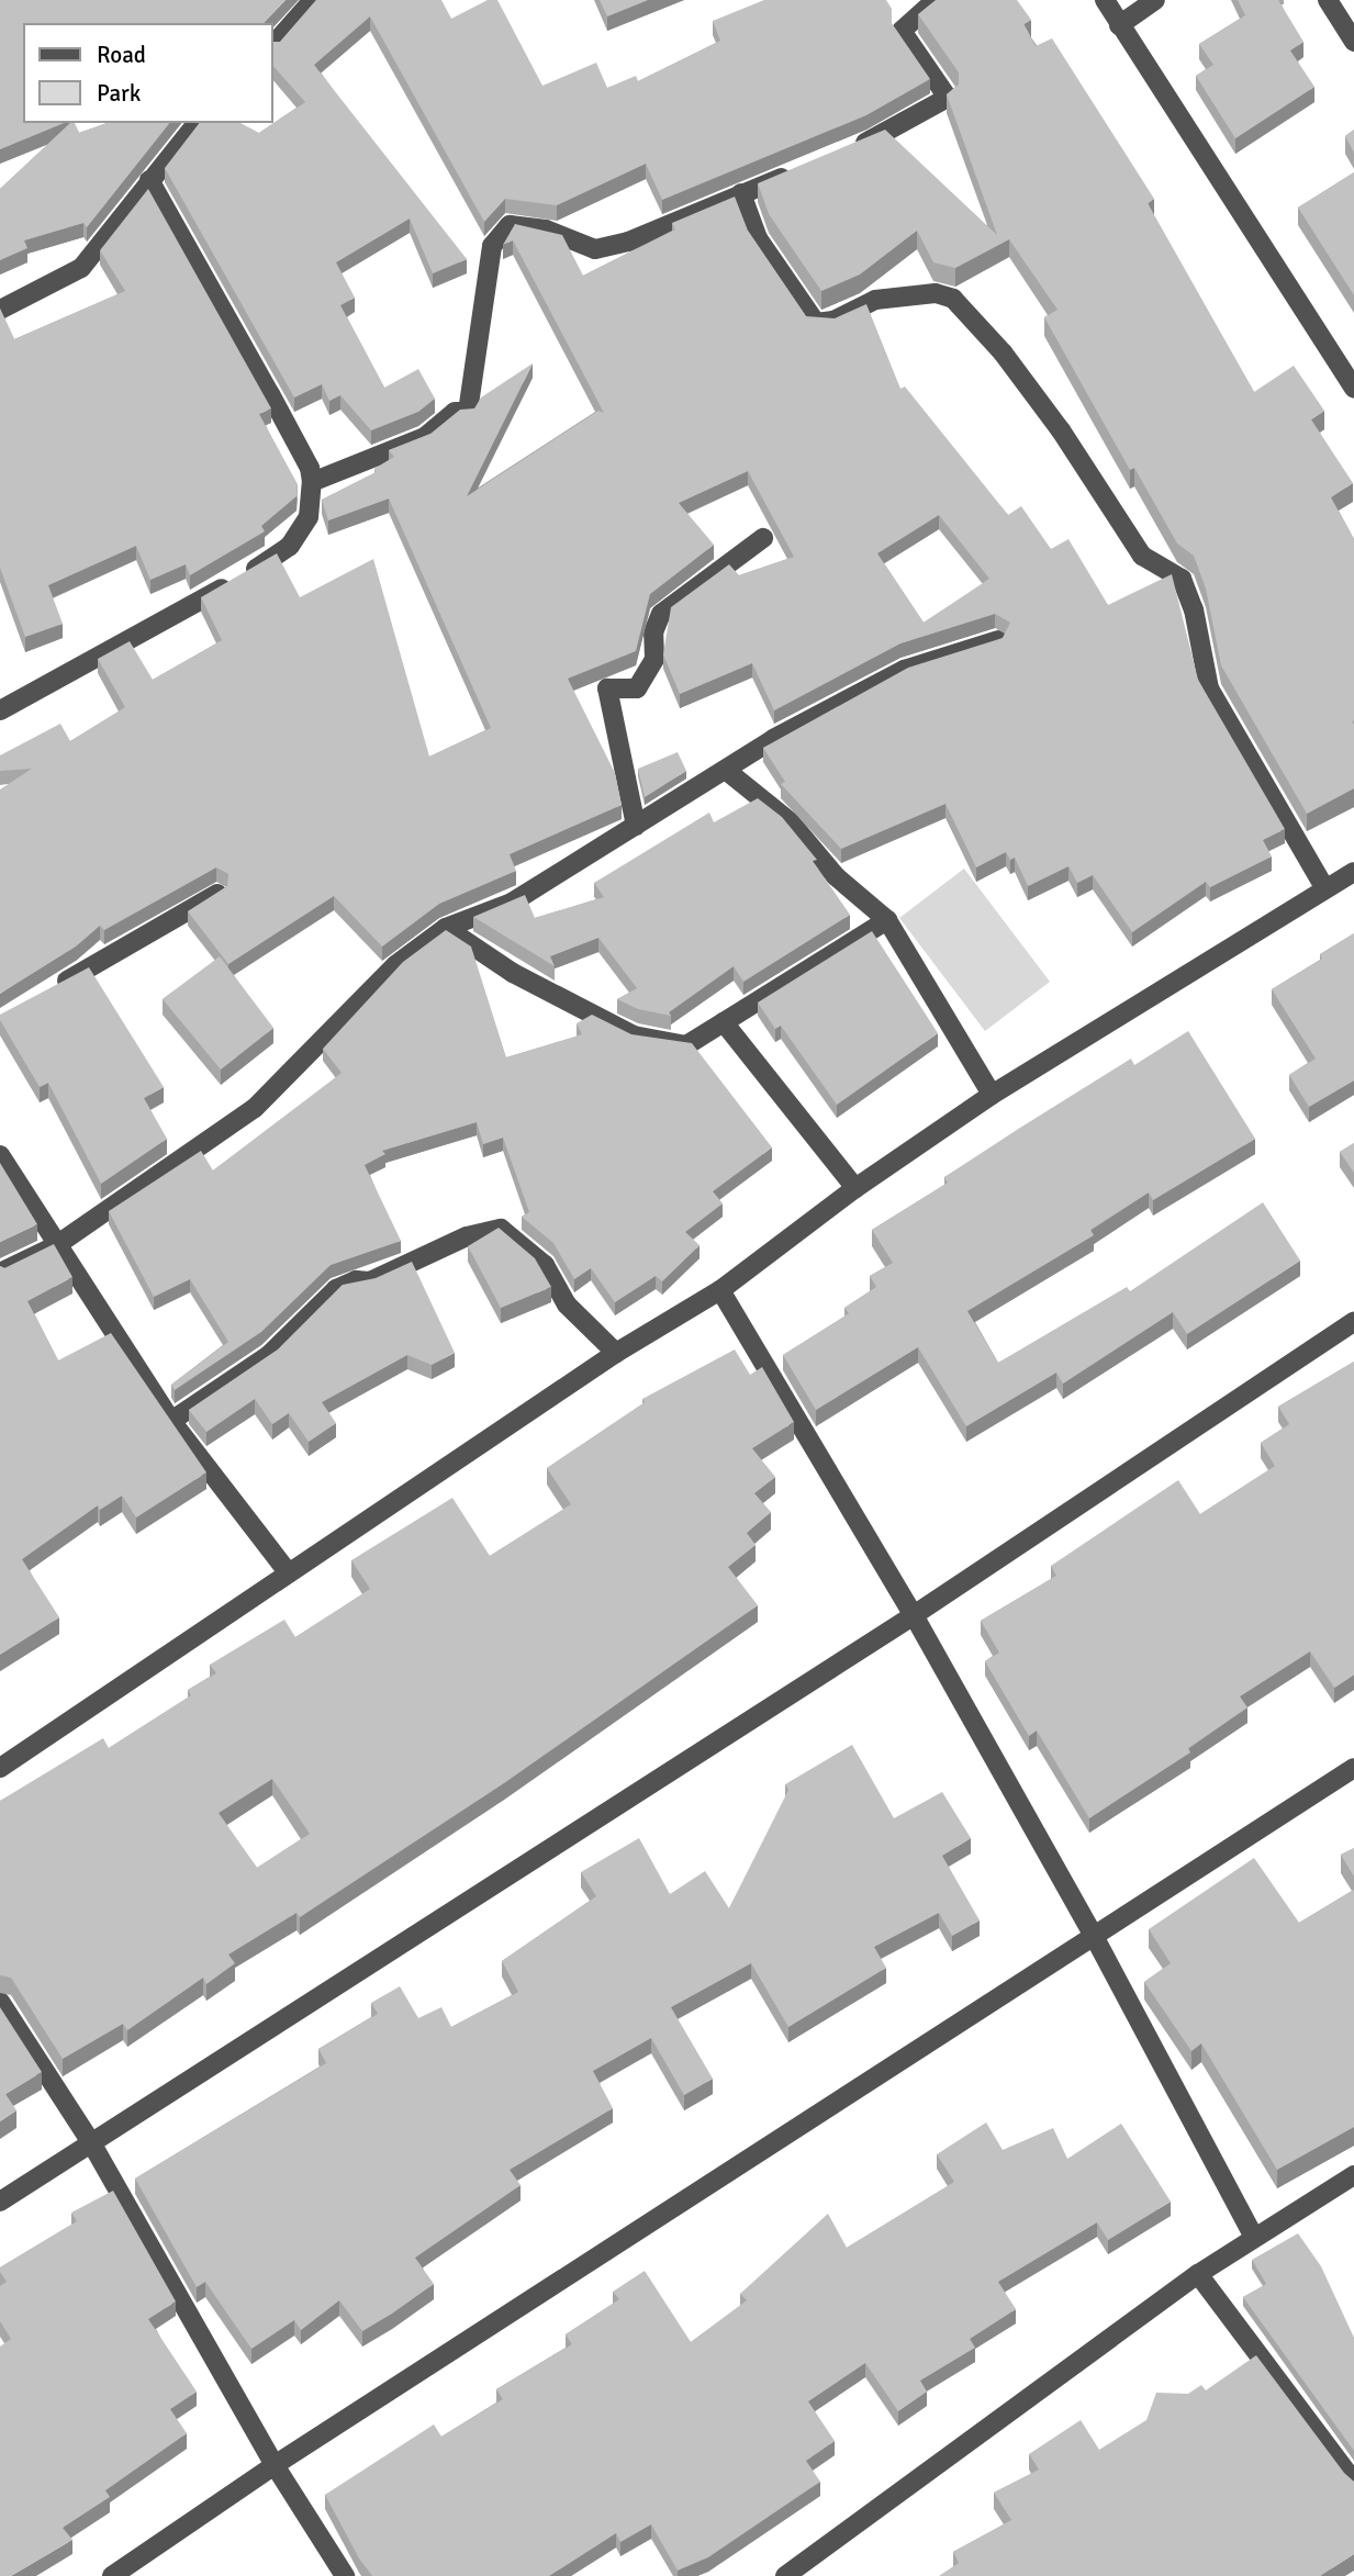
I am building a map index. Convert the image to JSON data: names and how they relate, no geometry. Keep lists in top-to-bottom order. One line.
{"legend":["Road","Park"]}
